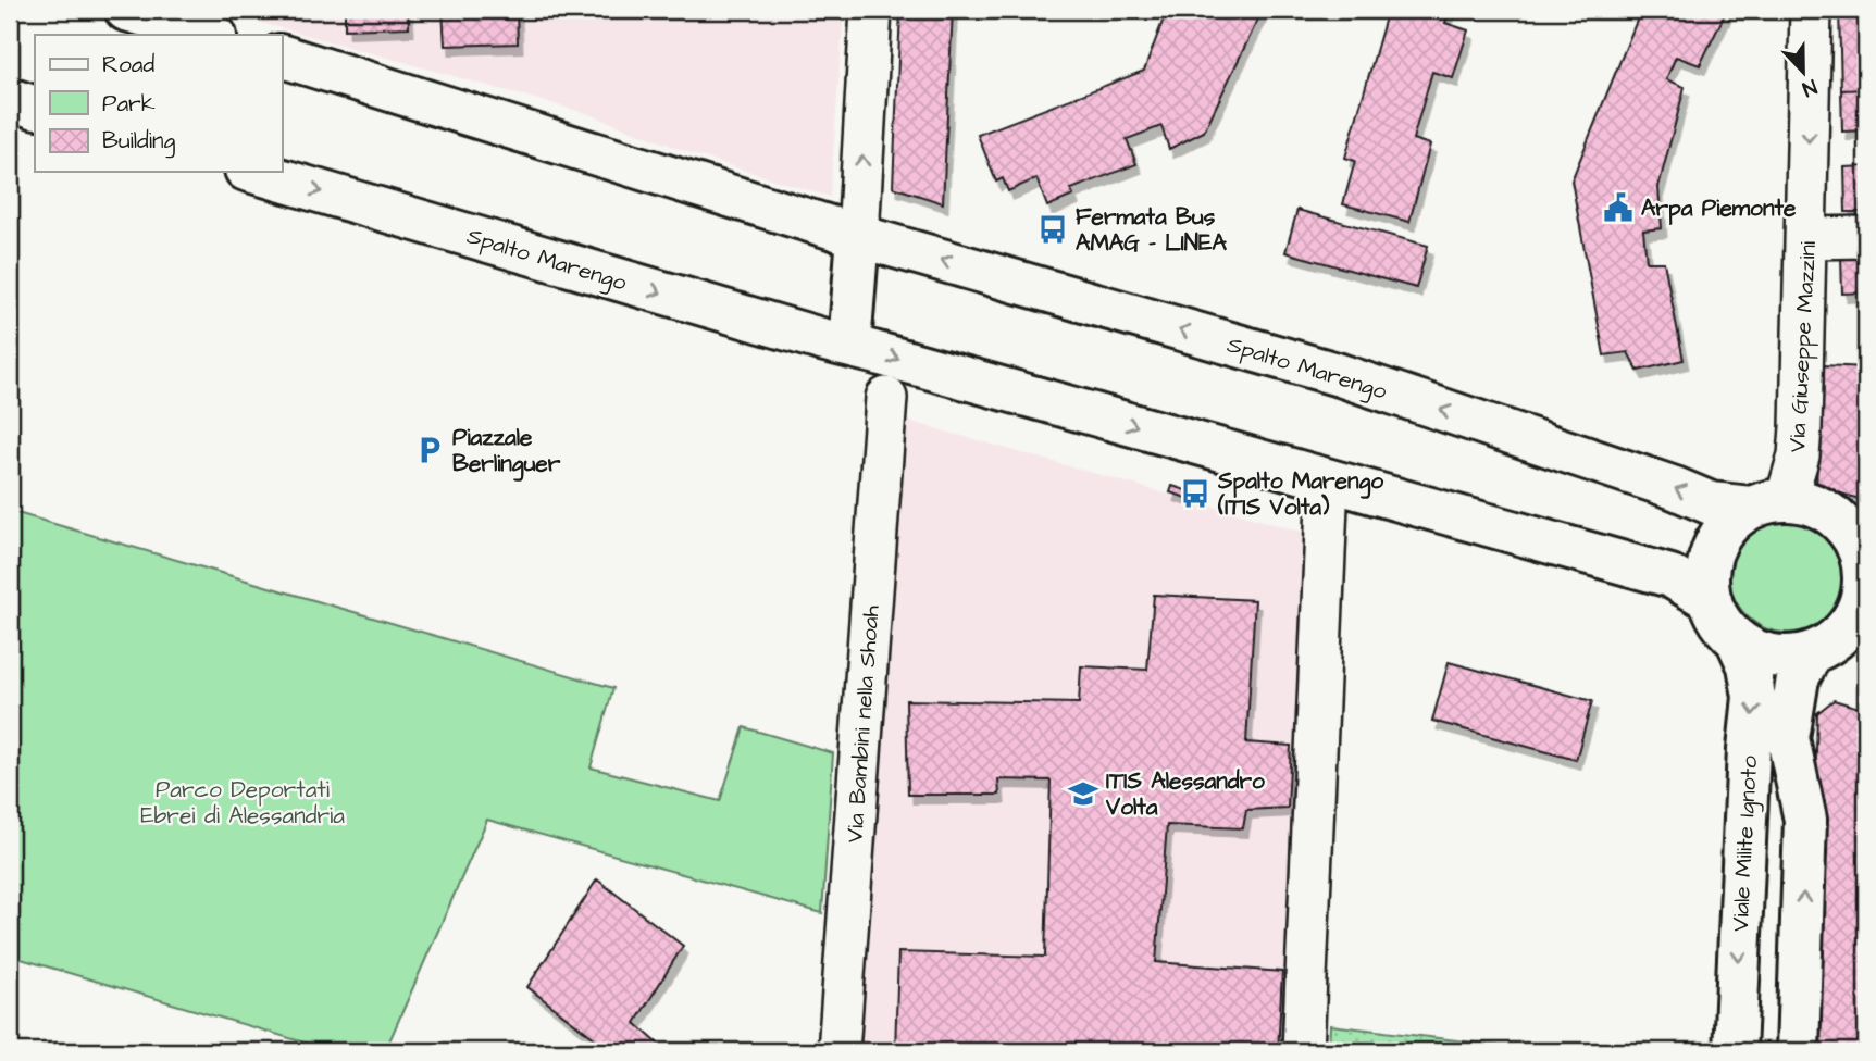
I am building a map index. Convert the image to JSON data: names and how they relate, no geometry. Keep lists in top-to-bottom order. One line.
{"streets":{"main road":["Spalto Marengo","Viale Milite Ignoto"],"street":["Via Giuseppe Mazzini","Via Bambini nella Shoah"]},"crossings":[["Spalto Marengo","Via Giuseppe Mazzini"],["Spalto Marengo","Viale Milite Ignoto"],["Via Giuseppe Mazzini","Viale Milite Ignoto"]],"one_way":["Via Giuseppe Mazzini"],"parks":["Parco Deportati Ebrei di Alessandria"],"places":{"public building":["Arpa Piemonte"],"bus stop":["Fermata Bus AMAG - LINEA","Spalto Marengo (ITIS Volta)"],"parking":["Piazzale Berlinguer"],"school or university":["ITIS Alessandro Volta"]},"legend":["Road","Park","Building"],"north":"bottom"}
